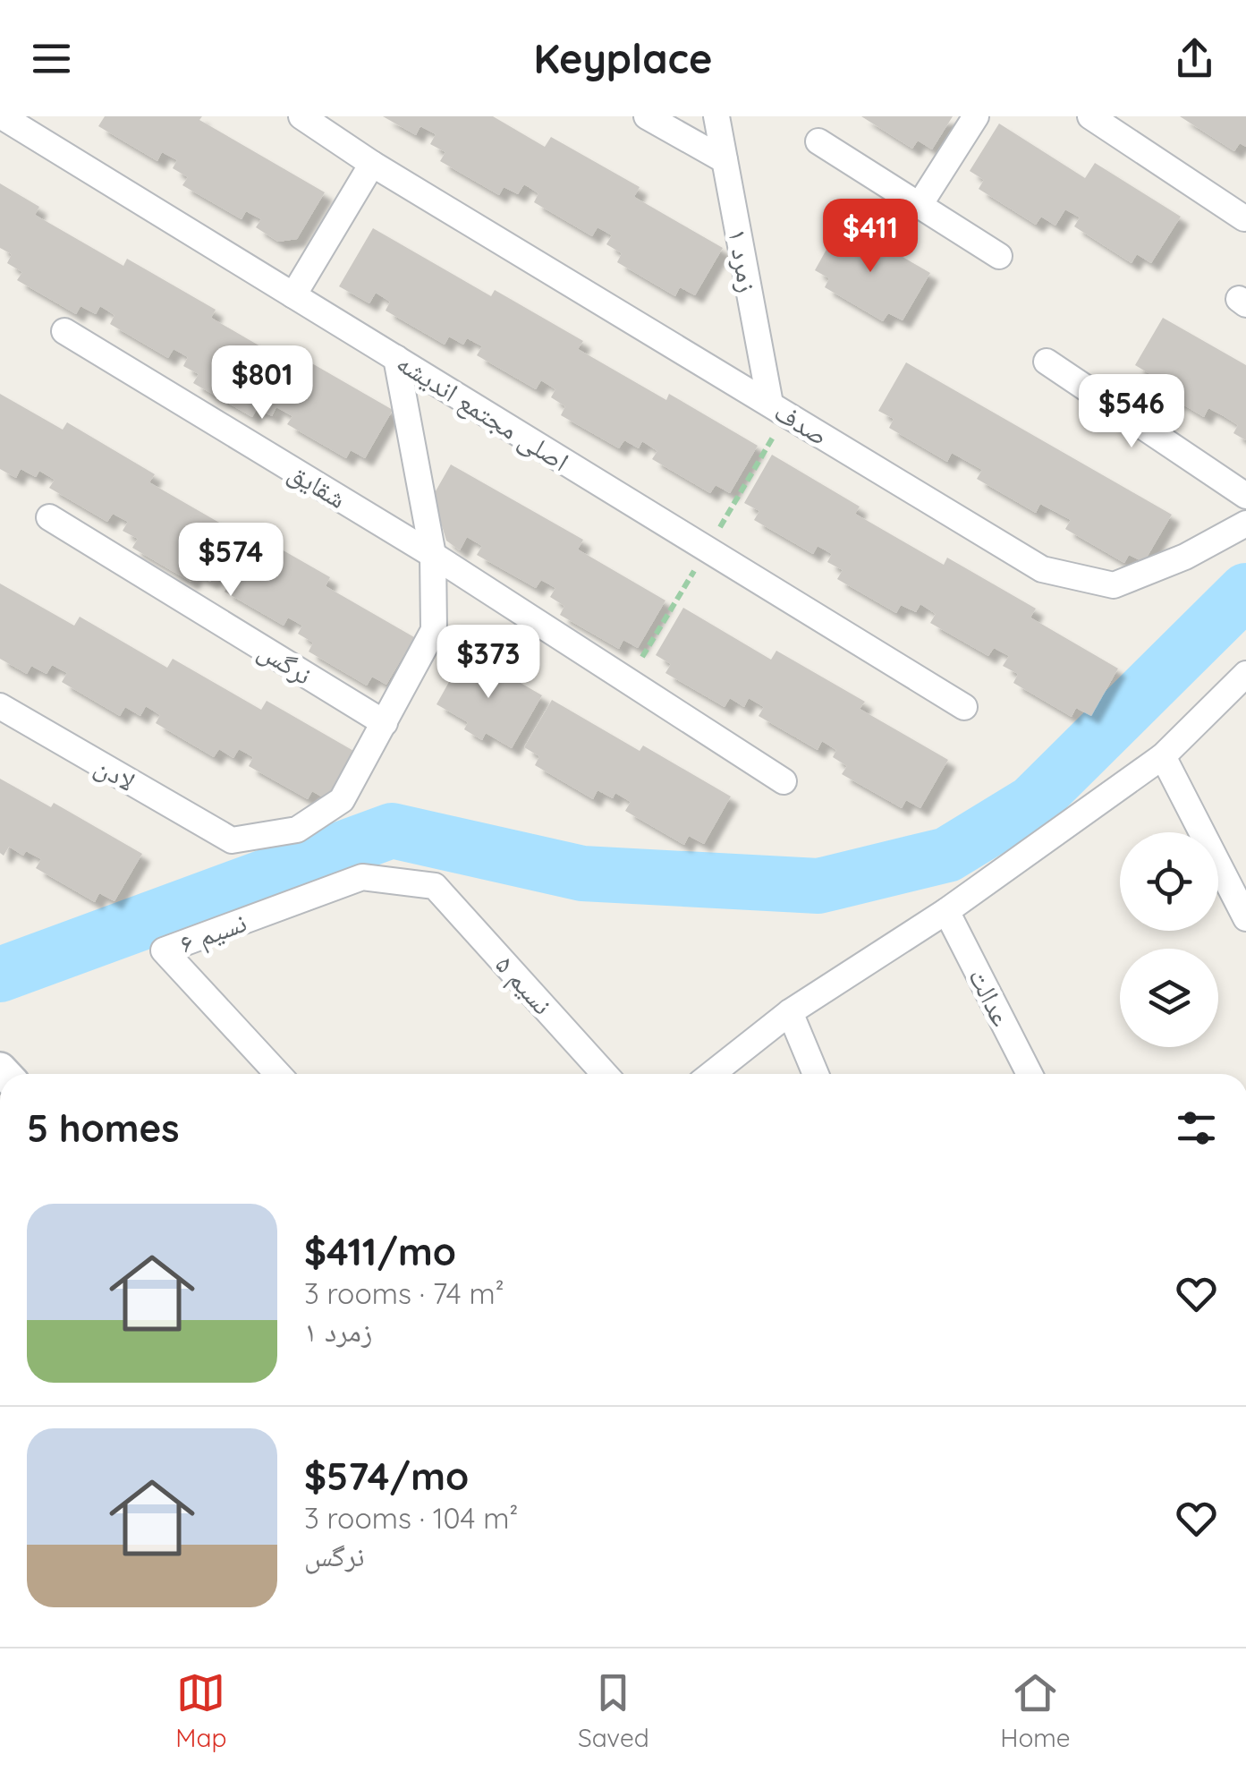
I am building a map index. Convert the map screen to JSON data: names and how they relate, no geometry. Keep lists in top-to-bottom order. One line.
{"streets":{"street":["زمرد ۱","اصلی مجتمع اندیشه","صدف","شقایق","نرگس","لادن","نسیم ۶","نسیم ۵","عدالت"]},"crossings":[["زمرد ۱","صدف"],["نرگس","لادن"],["نسیم ۶","نسیم ۵"]],"page":{"header":"Keyplace","price":["$411","$801","$546","$574","$373"],"heading":"5 homes","list":[{"name":"$411/mo","note":"3 rooms · 74 m² · زمرد ۱"},{"name":"$574/mo","note":"3 rooms · 104 m² · نرگس"}],"tabs":["Map","Saved","Home"]}}
